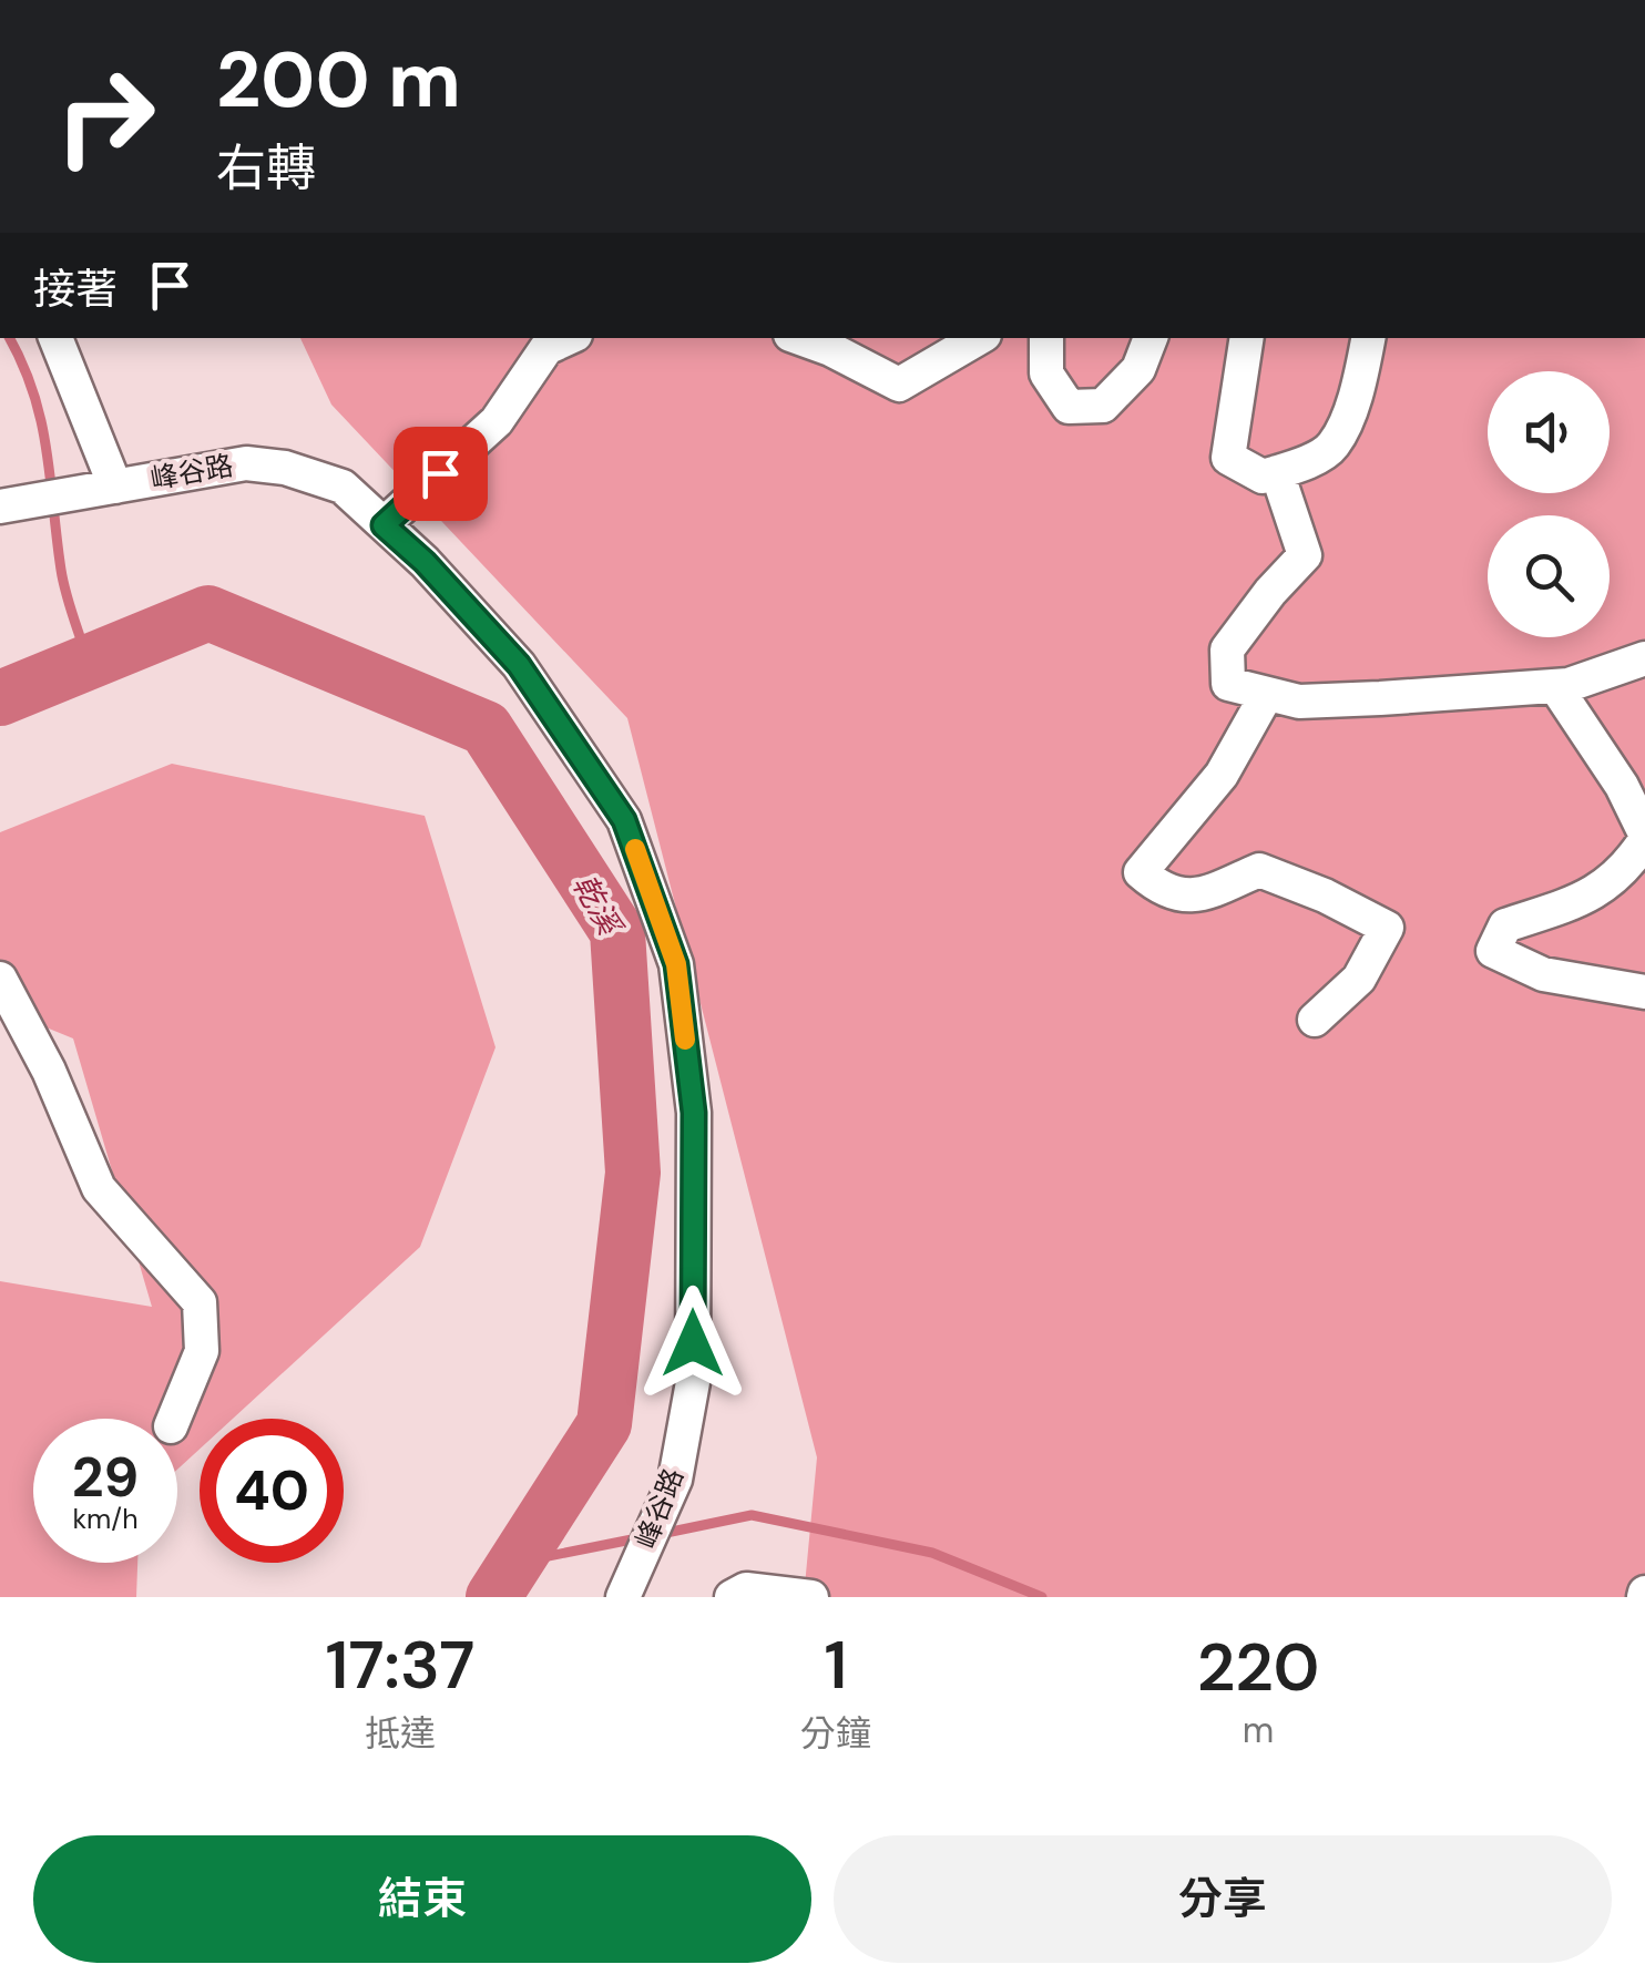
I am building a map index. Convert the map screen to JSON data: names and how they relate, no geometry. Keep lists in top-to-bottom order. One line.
{"streets":{"street":["峰谷路"]},"water":["乾溪"],"page":{"turn":["200 m","右轉"],"then":"接著","speed":"29 km/h","limit":"40","eta":["17:37","抵達","1","分鐘","220","m"],"buttons":["結束","分享"]}}
